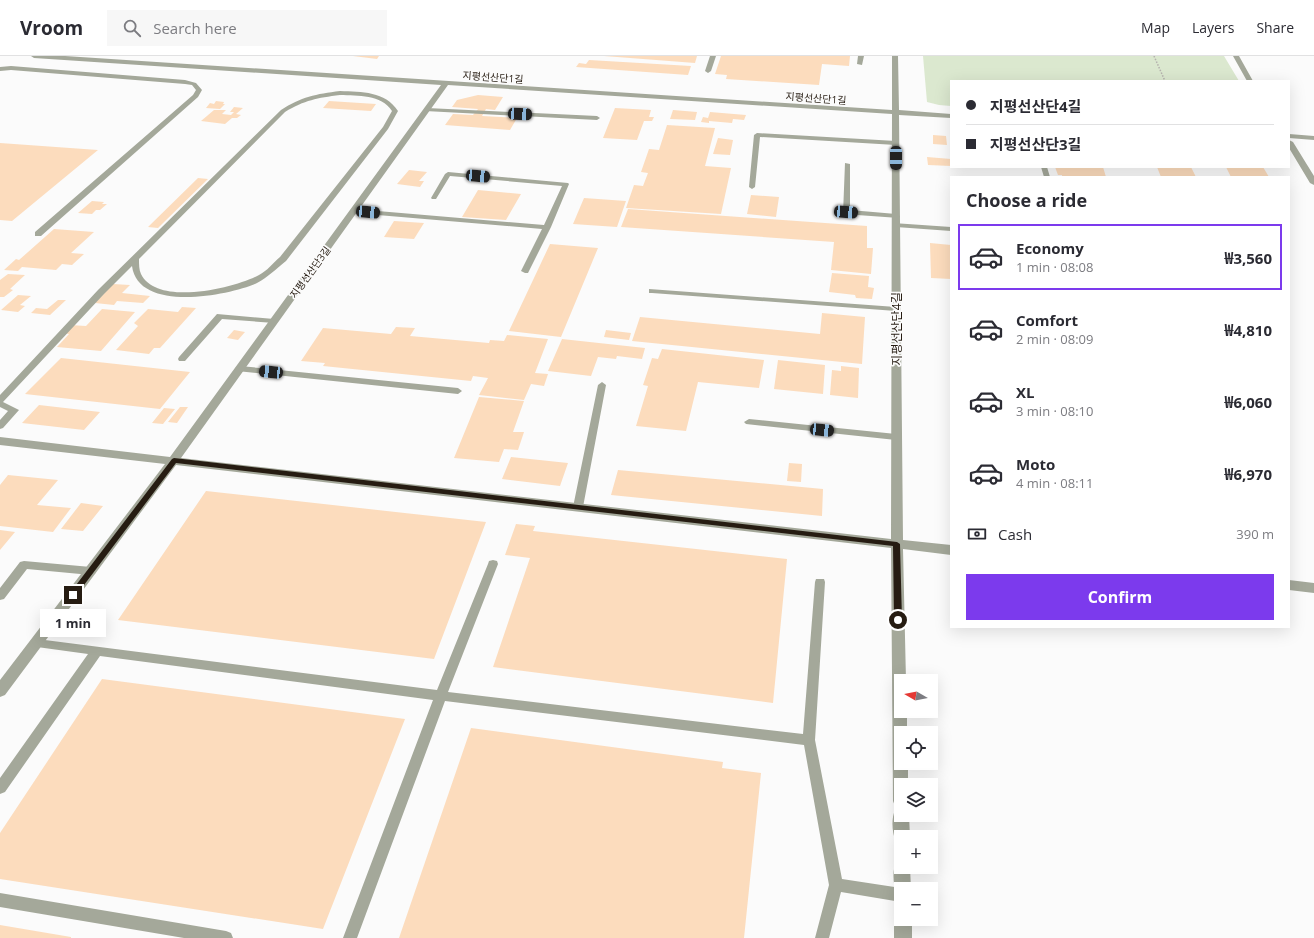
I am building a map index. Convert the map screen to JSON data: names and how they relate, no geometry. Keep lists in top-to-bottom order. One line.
{"streets":{"street":["지평선산단1길","지평선산단3길","지평선산단4길"]},"crossings":[["지평선산단1길","지평선산단3길"],["지평선산단1길","지평선산단4길"]],"north":"left","page":{"header":"Vroom","search":"Search here","nav":["Map","Layers","Share"],"banner":["지평선산단4길","지평선산단3길"],"heading":"Choose a ride","list":[{"name":"Economy","note":"1 min · 08:08","value":"₩3,560"},{"name":"Comfort","note":"2 min · 08:09","value":"₩4,810"},{"name":"XL","note":"3 min · 08:10","value":"₩6,060"},{"name":"Moto","note":"4 min · 08:11","value":"₩6,970"}],"pay":["Cash","390 m"],"buttons":"Confirm","bubble":"1 min","map_buttons":["+","−"]}}
